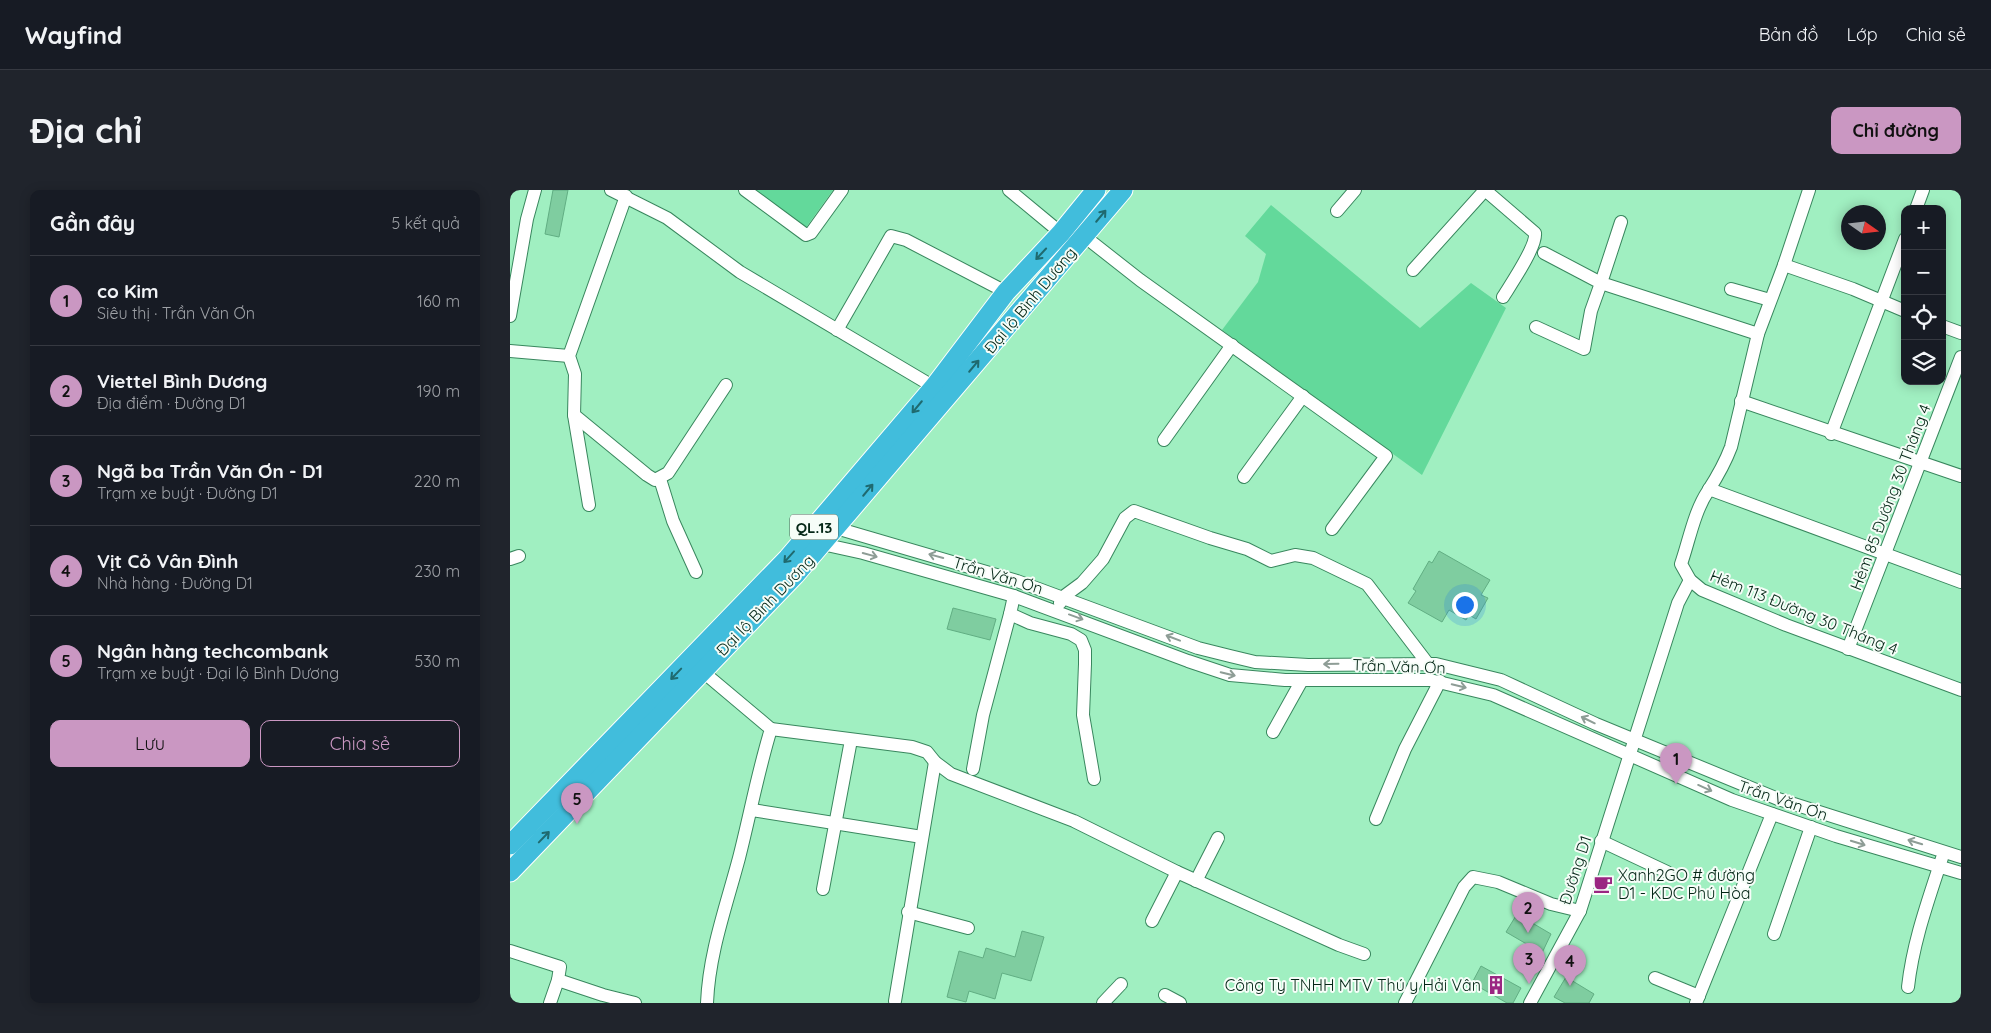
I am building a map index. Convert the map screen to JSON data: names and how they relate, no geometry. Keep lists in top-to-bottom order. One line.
{"streets":{"highway":["Đại lộ Bình Dương","QL.13"],"street":["Hẻm 85 Đường 30 Tháng 4","Trần Văn Ơn","Hẻm 113 Đường 30 Tháng 4","Đường D1"]},"crossings":[["Đại lộ Bình Dương","Trần Văn Ơn"],["Hẻm 85 Đường 30 Tháng 4","Hẻm 113 Đường 30 Tháng 4"],["Trần Văn Ơn","Đường D1"],["Hẻm 113 Đường 30 Tháng 4","Đường D1"]],"places":{"cafe":["Xanh2GO # đường D1 - KDC Phú Hòa"],"building":["Công Ty TNHH MTV Thú y Hải Vân"]},"north":"right","page":{"header":"Wayfind","nav":["Bản đồ","Lớp","Chia sẻ"],"buttons":["Chỉ đường",["Lưu","Chia sẻ"]],"title":"Địa chỉ","heading":["Gần đây","5 kết quả"],"map_buttons":["+","−"],"list":[{"mark":"1","name":"co Kim","note":"Siêu thị · Trần Văn Ơn","value":"160 m"},{"mark":"2","name":"Viettel Bình Dương","note":"Địa điểm · Đường D1","value":"190 m"},{"mark":"3","name":"Ngã ba Trần Văn Ơn - D1","note":"Trạm xe buýt · Đường D1","value":"220 m"},{"mark":"4","name":"Vịt Cỏ Vân Đình","note":"Nhà hàng · Đường D1","value":"230 m"},{"mark":"5","name":"Ngân hàng techcombank","note":"Trạm xe buýt · Đại lộ Bình Dương","value":"530 m"}],"pins":["1","5","2","3","4"]}}
